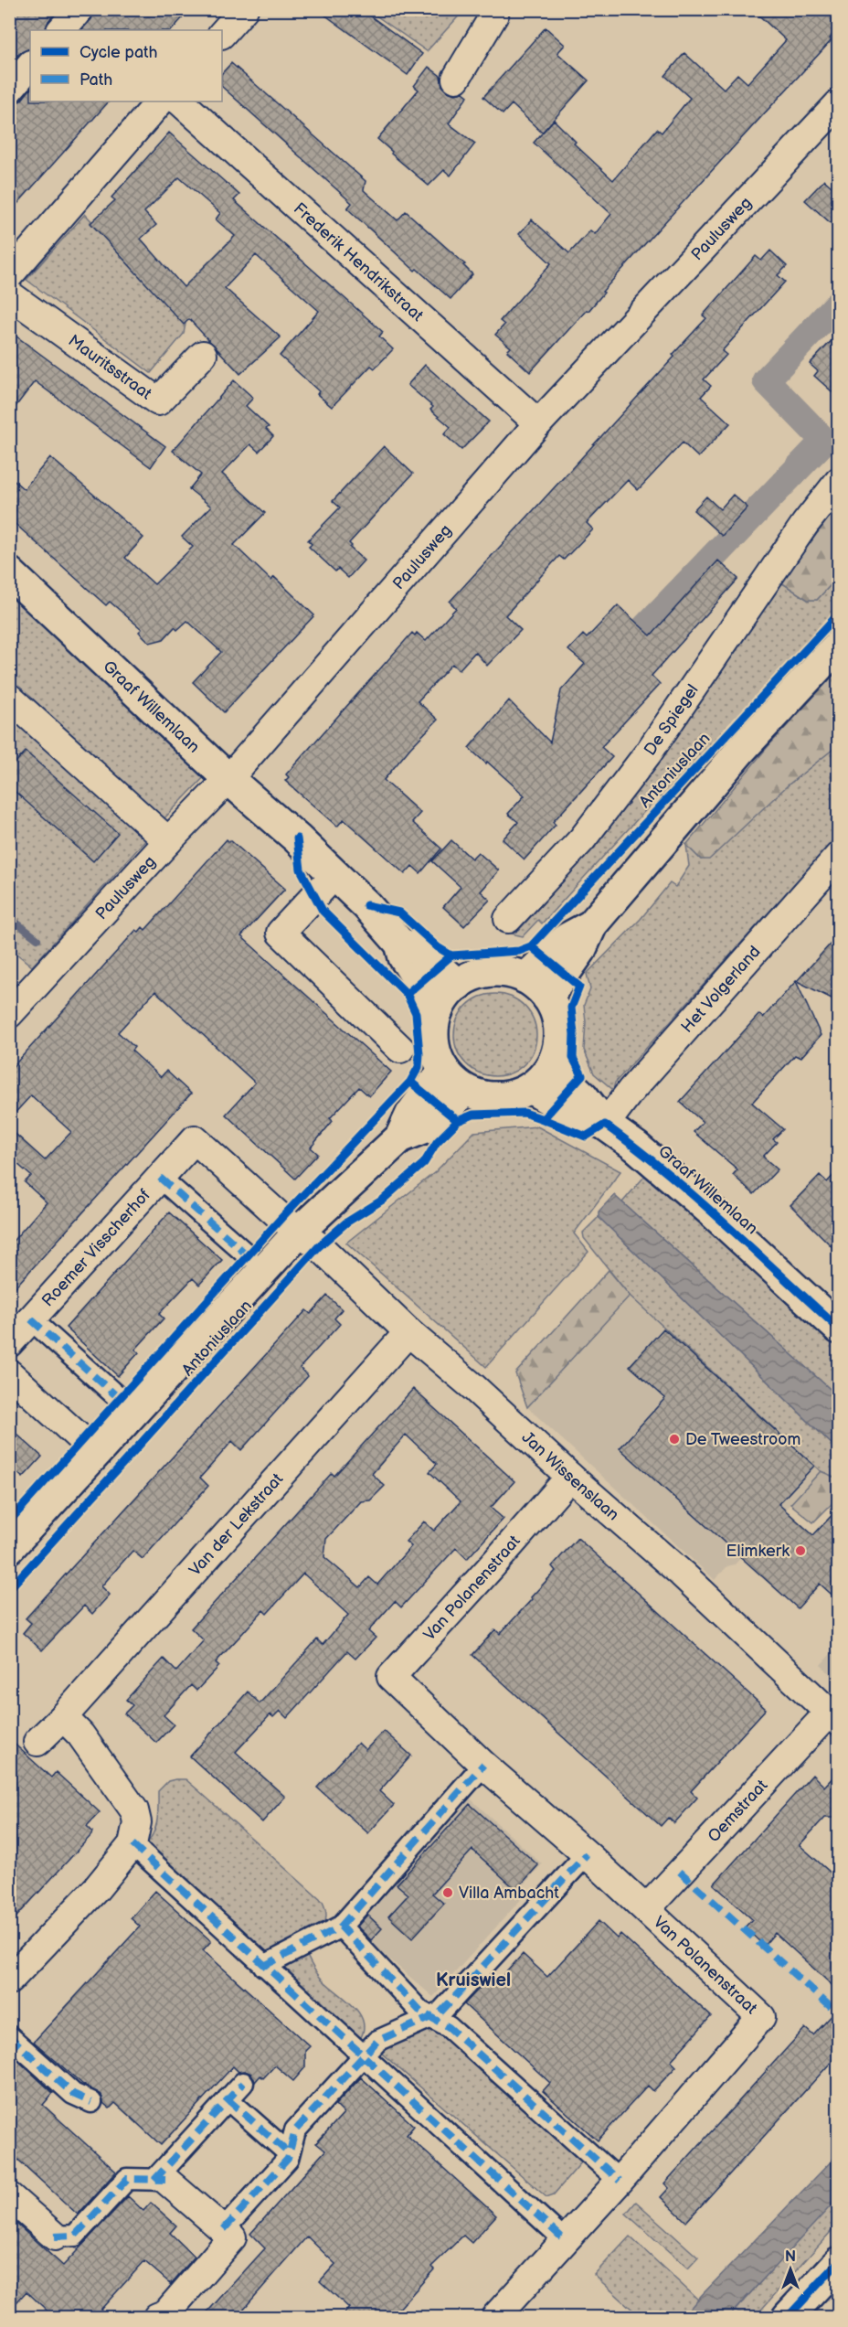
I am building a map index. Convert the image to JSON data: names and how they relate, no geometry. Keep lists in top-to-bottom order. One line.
{"streets":{"main road":["Graaf Willemlaan","Antoniuslaan"],"street":["Paulusweg","Frederik Hendrikstraat","Mauritsstraat","De Spiegel","Het Volgerland","Roemer Visscherhof","Jan Wissenslaan","Van der Lekstraat","Van Polanenstraat","Oemstraat"]},"crossings":[["Paulusweg","Frederik Hendrikstraat"],["Paulusweg","Graaf Willemlaan"],["Graaf Willemlaan","Antoniuslaan"],["Graaf Willemlaan","Het Volgerland"],["Antoniuslaan","Roemer Visscherhof"],["Antoniuslaan","Jan Wissenslaan"],["Roemer Visscherhof","Jan Wissenslaan"],["Jan Wissenslaan","Van der Lekstraat"],["Jan Wissenslaan","Van Polanenstraat"],["Jan Wissenslaan","Oemstraat"],["Van Polanenstraat","Oemstraat"]],"districts":["Kruiswiel"],"places":["De Tweestroom","Elimkerk","Villa Ambacht"],"legend":["Cycle path","Path"],"north":"top"}
